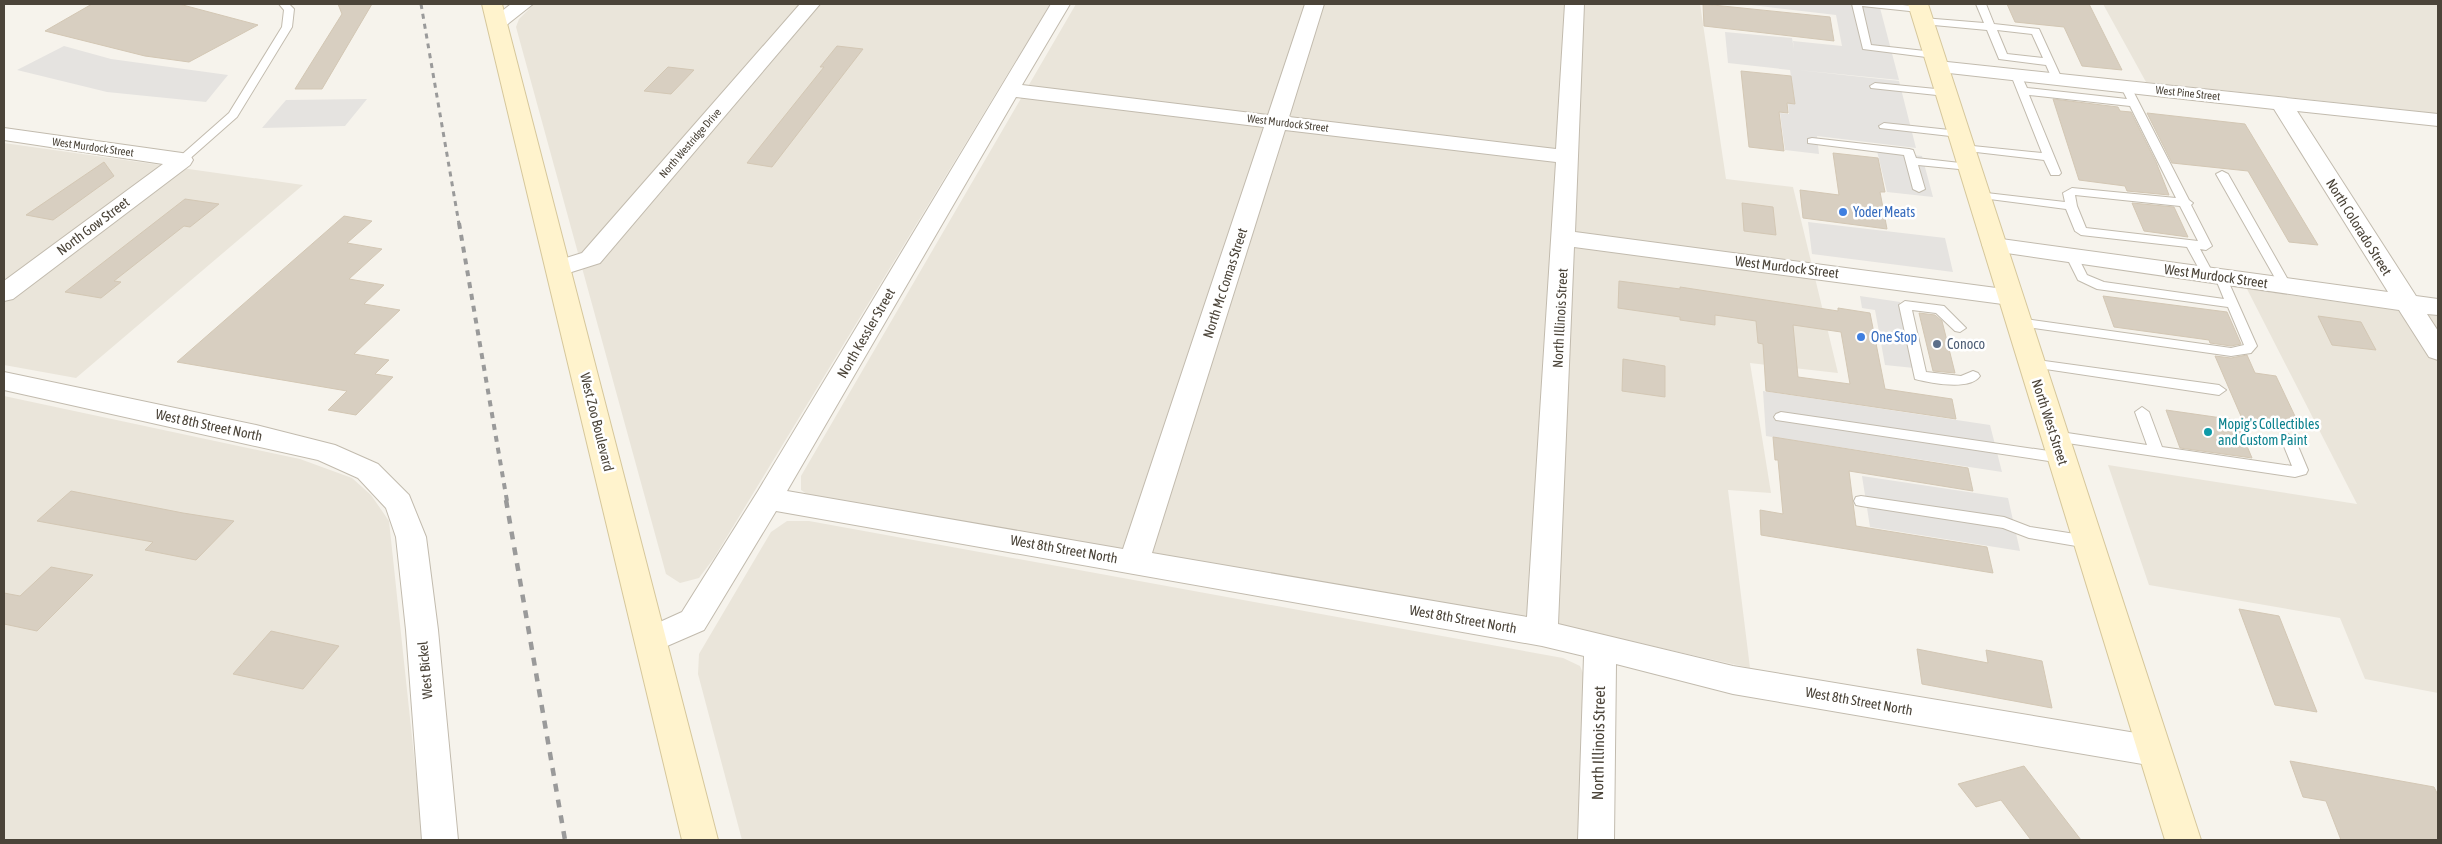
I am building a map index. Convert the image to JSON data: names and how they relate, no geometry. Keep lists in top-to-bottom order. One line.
{"streets":{"main road":["West Zoo Boulevard","North West Street"],"street":["West Pine Street","West Murdock Street","North Westridge Drive","North Gow Street","North Colorado Street","North Mc Comas Street","North Illinois Street","North Kessler Street","West 8th Street North","West Bickel"]},"crossings":[["West Pine Street","North Colorado Street"],["West Pine Street","North West Street"],["West Murdock Street","North Gow Street"],["West Murdock Street","North Colorado Street"],["West Murdock Street","North Mc Comas Street"],["West Murdock Street","North Illinois Street"],["West Murdock Street","North Kessler Street"],["West Murdock Street","North West Street"],["North Westridge Drive","West Zoo Boulevard"],["North Mc Comas Street","West 8th Street North"],["North Illinois Street","West 8th Street North"],["North Kessler Street","West Zoo Boulevard"],["North Kessler Street","West 8th Street North"],["North West Street","West 8th Street North"],["West 8th Street North","West Bickel"]],"places":["Yoder Meats","One Stop","Conoco","Mopig's Collectibles and Custom Paint"]}
